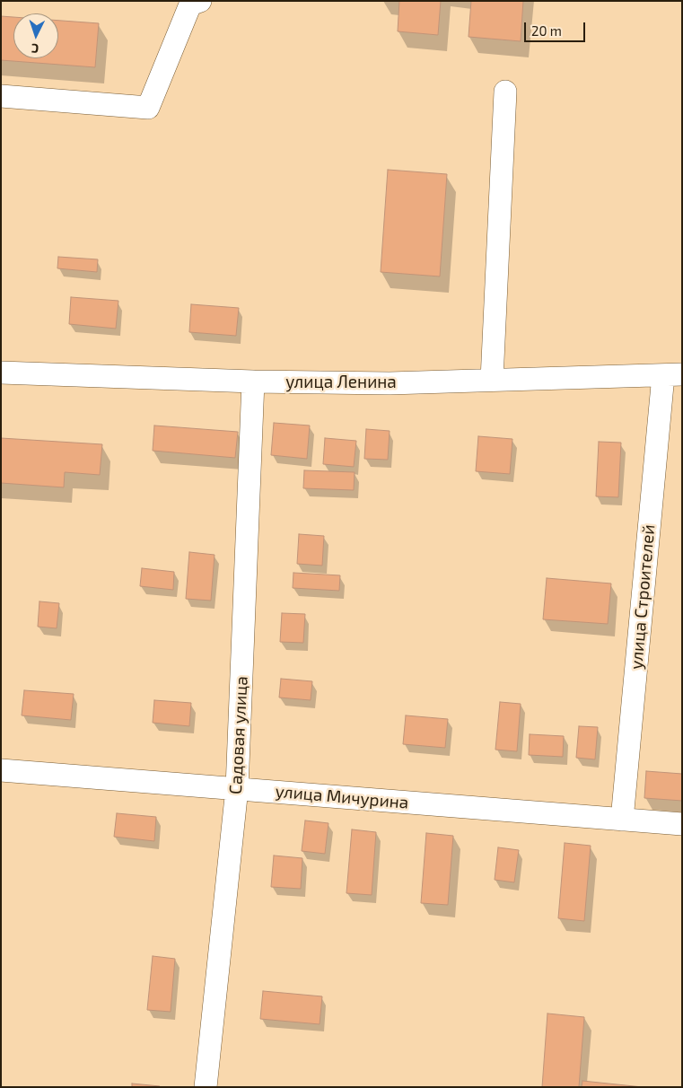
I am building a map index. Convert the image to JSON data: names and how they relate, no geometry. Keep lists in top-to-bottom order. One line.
{"streets":{"street":["улица Ленина","улица Строителей","Садовая улица","улица Мичурина"]},"crossings":[["улица Ленина","улица Строителей"],["улица Ленина","Садовая улица"],["улица Строителей","улица Мичурина"],["Садовая улица","улица Мичурина"]],"scale_bar":"20 m","north":"bottom"}
